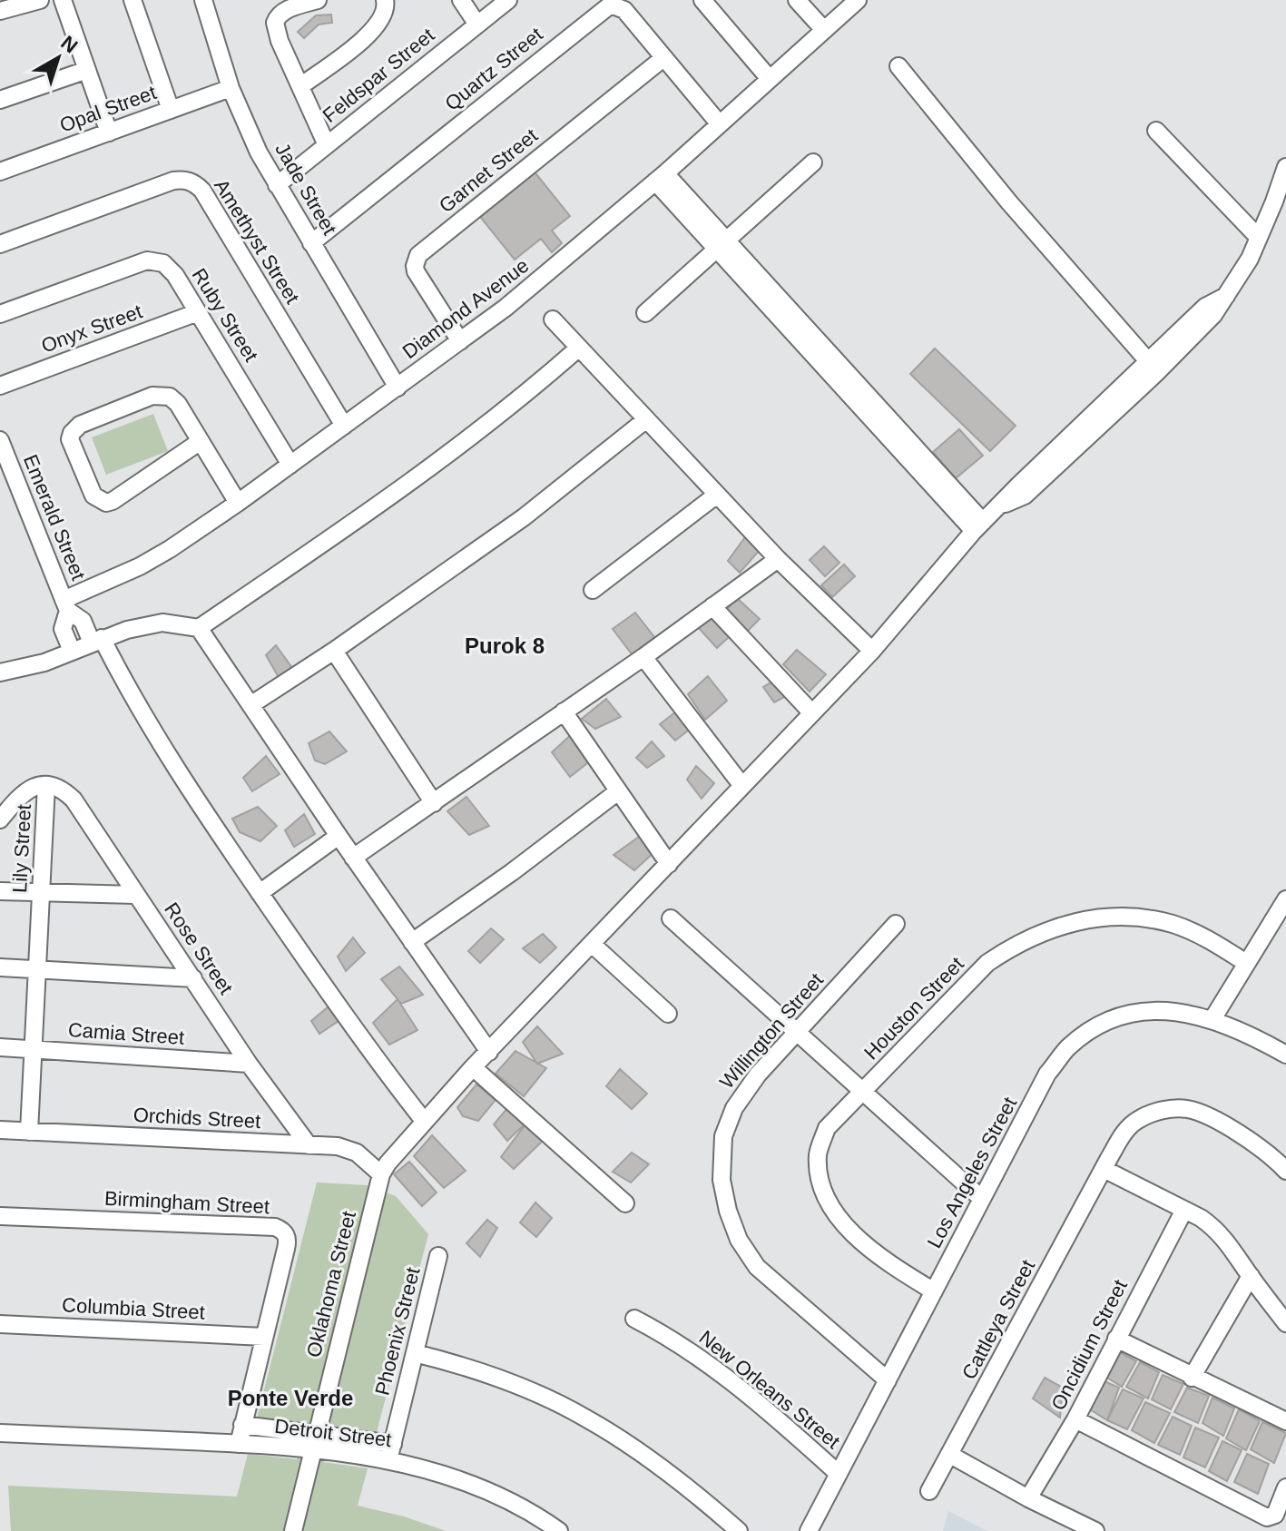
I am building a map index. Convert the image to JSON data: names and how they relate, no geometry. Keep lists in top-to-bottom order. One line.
{"streets":{"street":["Quartz Street","Feldspar Street","Opal Street","Garnet Street","Jade Street","Amethyst Street","Diamond Avenue","Ruby Street","Onyx Street","Emerald Street","Lily Street","Rose Street","Houston Street","Willington Street","Camia Street","Orchids Street","Los Angeles Street","Birmingham Street","Oklahoma Street","Columbia Street","Cattleya Street","Phoenix Street","Oncidium Street","New Orleans Street","Detroit Street"]},"crossings":[["Quartz Street","Garnet Street"],["Quartz Street","Jade Street"],["Quartz Street","Diamond Avenue"],["Feldspar Street","Jade Street"],["Opal Street","Jade Street"],["Garnet Street","Diamond Avenue"],["Jade Street","Diamond Avenue"],["Amethyst Street","Diamond Avenue"],["Diamond Avenue","Ruby Street"],["Diamond Avenue","Emerald Street"],["Ruby Street","Onyx Street"],["Lily Street","Rose Street"],["Lily Street","Camia Street"],["Lily Street","Orchids Street"],["Rose Street","Camia Street"],["Rose Street","Orchids Street"],["Houston Street","Los Angeles Street"],["Willington Street","Los Angeles Street"],["Orchids Street","Oklahoma Street"],["Los Angeles Street","New Orleans Street"],["Birmingham Street","Columbia Street"],["Birmingham Street","Detroit Street"],["Oklahoma Street","Detroit Street"],["Phoenix Street","Detroit Street"]],"districts":["Purok 8","Ponte Verde"],"north":"top right"}
